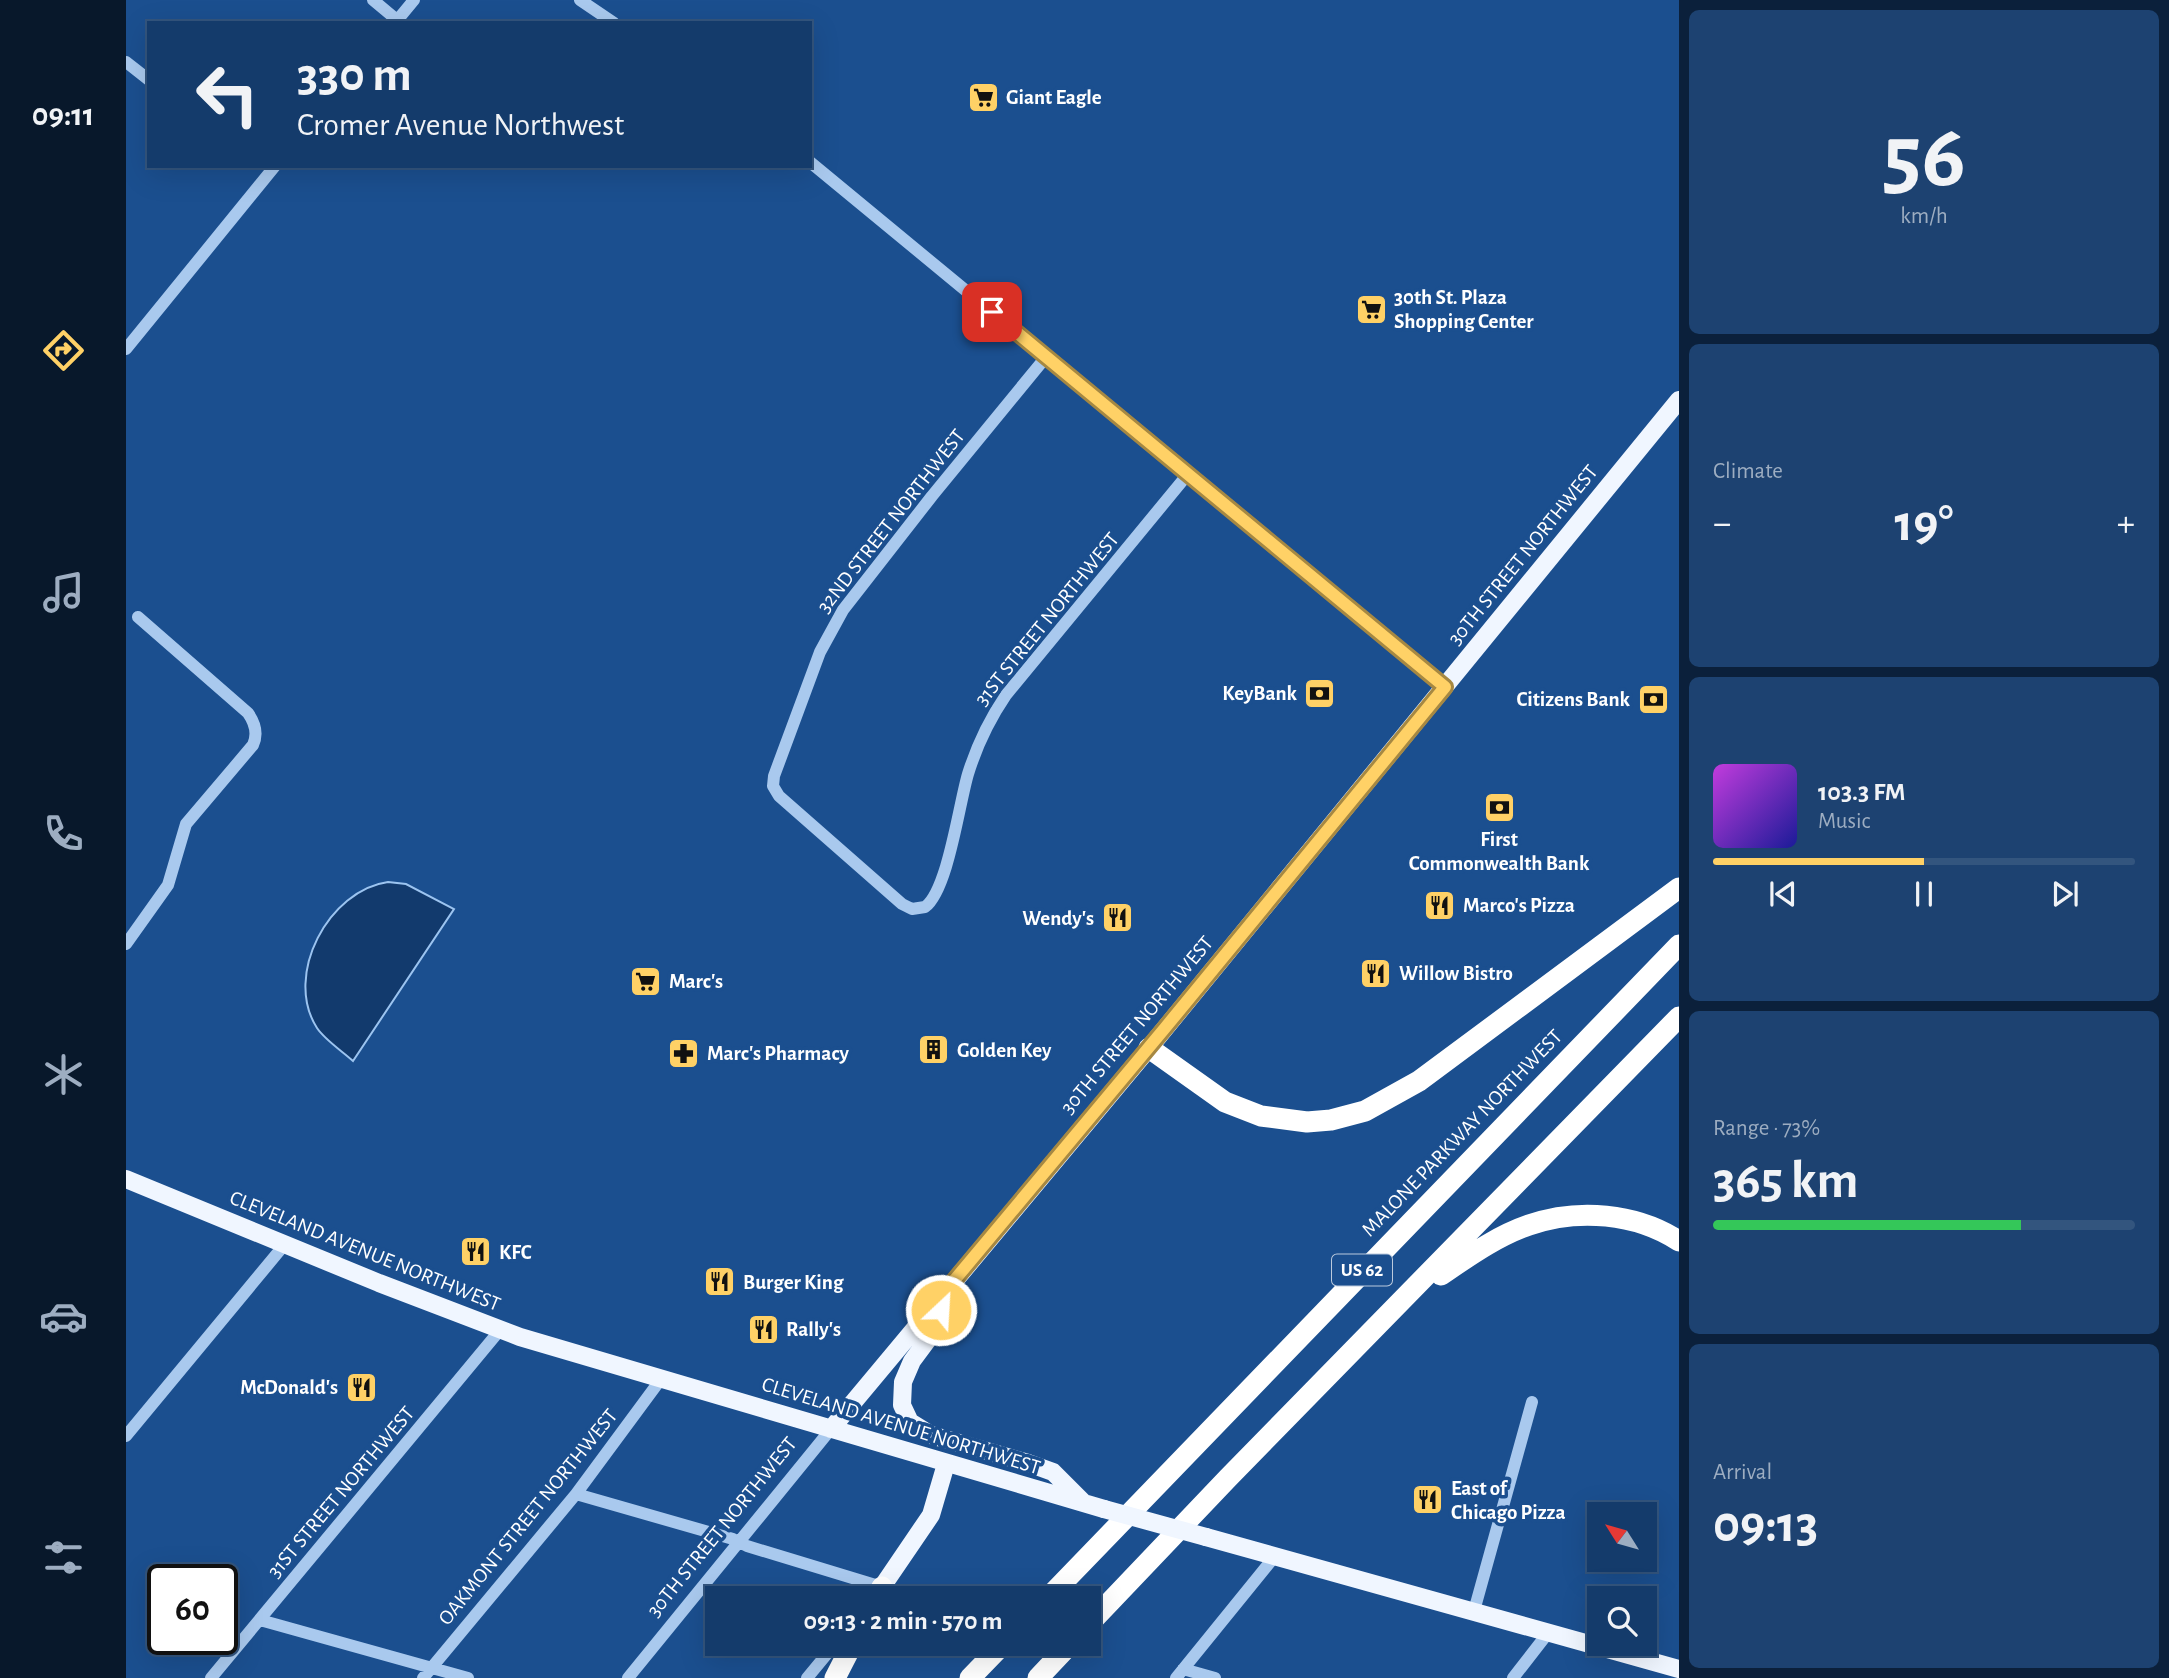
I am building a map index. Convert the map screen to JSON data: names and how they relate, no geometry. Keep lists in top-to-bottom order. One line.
{"streets":{"highway":["MALONE PARKWAY NORTHWEST","US 62"],"main road":["30TH STREET NORTHWEST","CLEVELAND AVENUE NORTHWEST"],"street":["32ND STREET NORTHWEST","31ST STREET NORTHWEST","OAKMONT STREET NORTHWEST"]},"crossings":[["32ND STREET NORTHWEST","31ST STREET NORTHWEST"],["30TH STREET NORTHWEST","CLEVELAND AVENUE NORTHWEST"],["31ST STREET NORTHWEST","CLEVELAND AVENUE NORTHWEST"],["CLEVELAND AVENUE NORTHWEST","OAKMONT STREET NORTHWEST"]],"places":{"supermarket":["Giant Eagle","30th St. Plaza Shopping Center","Marc's"],"bank":["KeyBank","Citizens Bank","First Commonwealth Bank"],"restaurant":["Marco's Pizza","Wendy's","Willow Bistro","KFC","Burger King","Rally's","McDonald's","East of Chicago Pizza"],"building":["Golden Key"],"pharmacy":["Marc's Pharmacy"]},"north":"top left","page":{"tabs":"09:11","tile":[["56","km/h"],"Climate",["Range · 73%","365 km"],["Arrival","09:13"]],"turn":["330 m","Cromer Avenue Northwest"],"heat":["−","19°","+"],"song":["103.3 FM","Music"],"limit":"60","trip":"09:13 · 2 min · 570 m"}}
